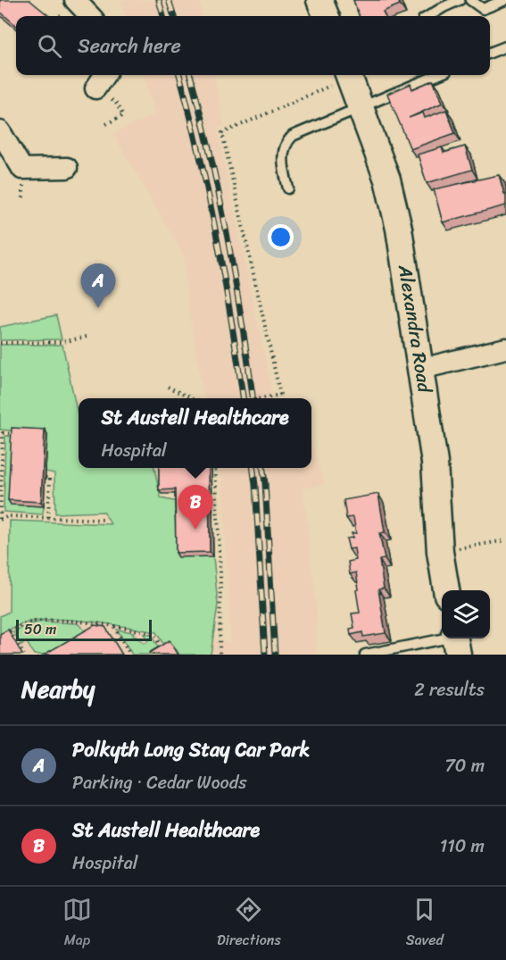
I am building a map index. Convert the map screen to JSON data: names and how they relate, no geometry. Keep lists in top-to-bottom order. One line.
{"streets":{"street":["Alexandra Road"]},"scale_bar":"50 m","page":{"search":"Search here","pins":["A","B"],"popup":["St Austell Healthcare","Hospital"],"scale":"50 m","heading":["Nearby","2 results"],"list":[{"mark":"A","name":"Polkyth Long Stay Car Park","note":"Parking · Cedar Woods","value":"70 m"},{"mark":"B","name":"St Austell Healthcare","note":"Hospital","value":"110 m"}],"nav":["Map","Directions","Saved"]}}
